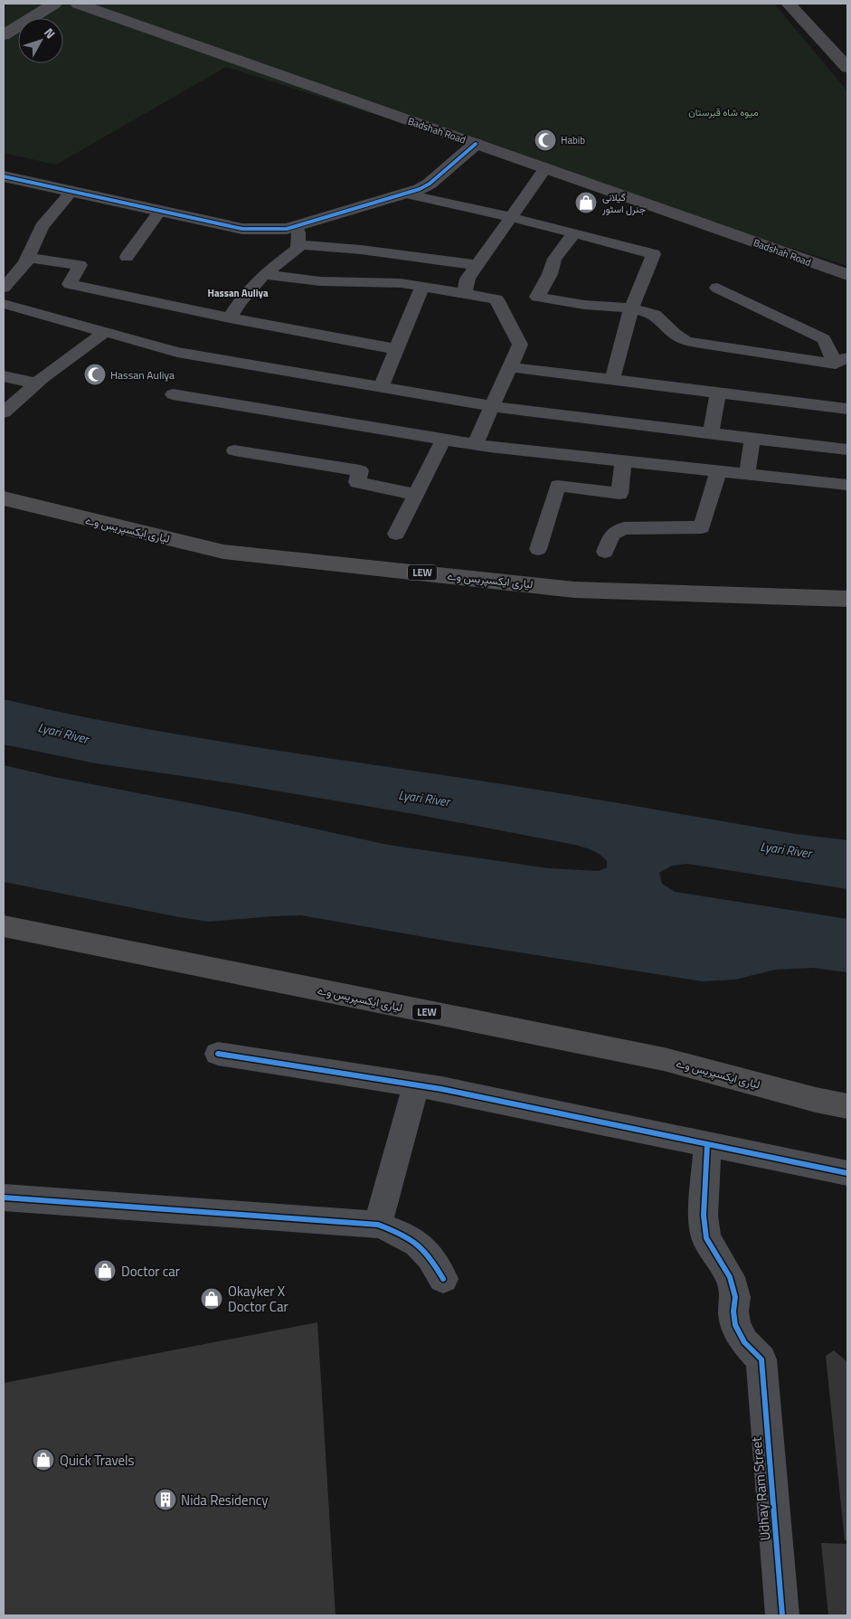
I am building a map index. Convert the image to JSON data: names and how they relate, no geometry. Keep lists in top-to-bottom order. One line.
{"streets":{"highway":["لیاری ایکسپریس وے","LEW"],"main road":["Badshah Road"],"street":["Udhay Ram Street"]},"districts":["Hassan Auliya"],"water":["Lyari River"],"parks":["میوہ شاہ قبرستان"],"places":{"mosque":["Habib","Hassan Auliya"],"shop":["گیلانی جنرل اسٹور","Doctor car","Okayker X Doctor Car","Quick Travels"],"building":["Nida Residency"]},"north":"top right"}
